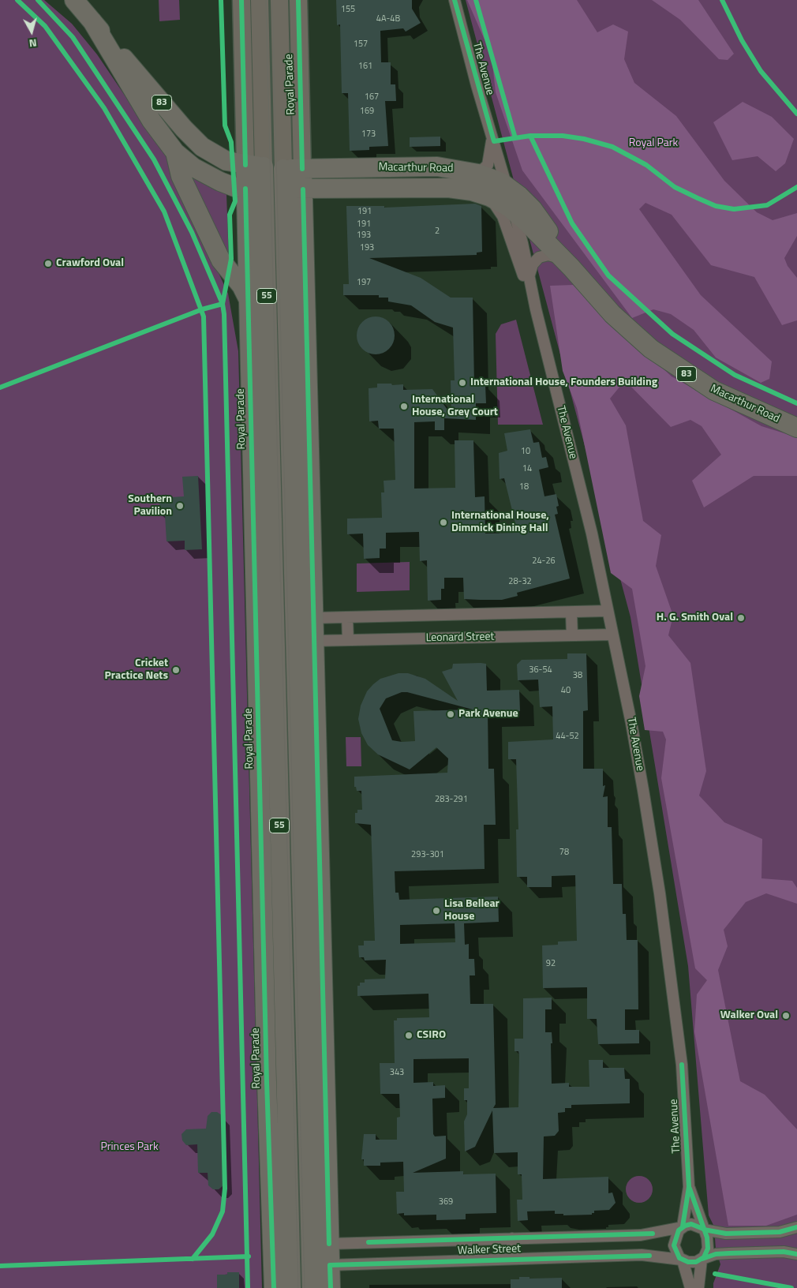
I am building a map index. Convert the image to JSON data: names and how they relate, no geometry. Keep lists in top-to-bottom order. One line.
{"streets":{"highway":["Royal Parade","83","Macarthur Road","55"],"street":["The Avenue","Leonard Street","Walker Street"]},"crossings":[["The Avenue","Macarthur Road"],["The Avenue","Leonard Street"],["The Avenue","Walker Street"],["Royal Parade","83"],["Royal Parade","Macarthur Road"],["Royal Parade","Leonard Street"],["Royal Parade","Walker Street"],["83","Macarthur Road"]],"parks":["Royal Park","Princes Park"],"places":["Crawford Oval","International House, Founders Building","International House, Grey Court","Southern Pavilion","International House, Dimmick Dining Hall","H. G. Smith Oval","Cricket Practice Nets","Park Avenue","Lisa Bellear House","Walker Oval","CSIRO"],"house_numbers":["155","4A-4B","157","161","167","169","173","191","191","2","193","193","197","10","14","18","24-26","28-32","36-54","38","40","44-52","283-291","78","293-301","92","343","369"],"north":"bottom"}
